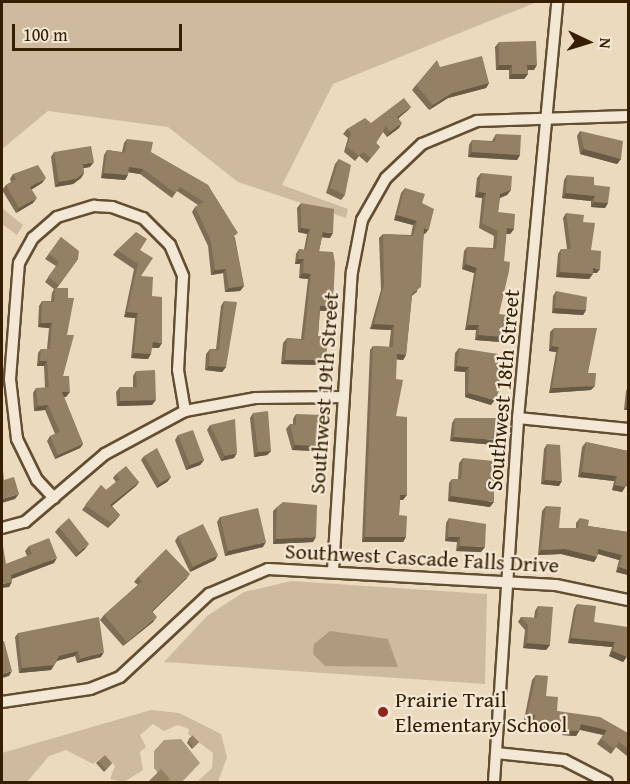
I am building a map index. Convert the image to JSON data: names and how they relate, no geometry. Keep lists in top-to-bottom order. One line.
{"streets":{"street":["Southwest 18th Street","Southwest 19th Street","Southwest Cascade Falls Drive"]},"crossings":[["Southwest 18th Street","Southwest 19th Street"],["Southwest 18th Street","Southwest Cascade Falls Drive"],["Southwest 19th Street","Southwest Cascade Falls Drive"]],"places":["Prairie Trail Elementary School"],"scale_bar":"100 m","north":"right"}
